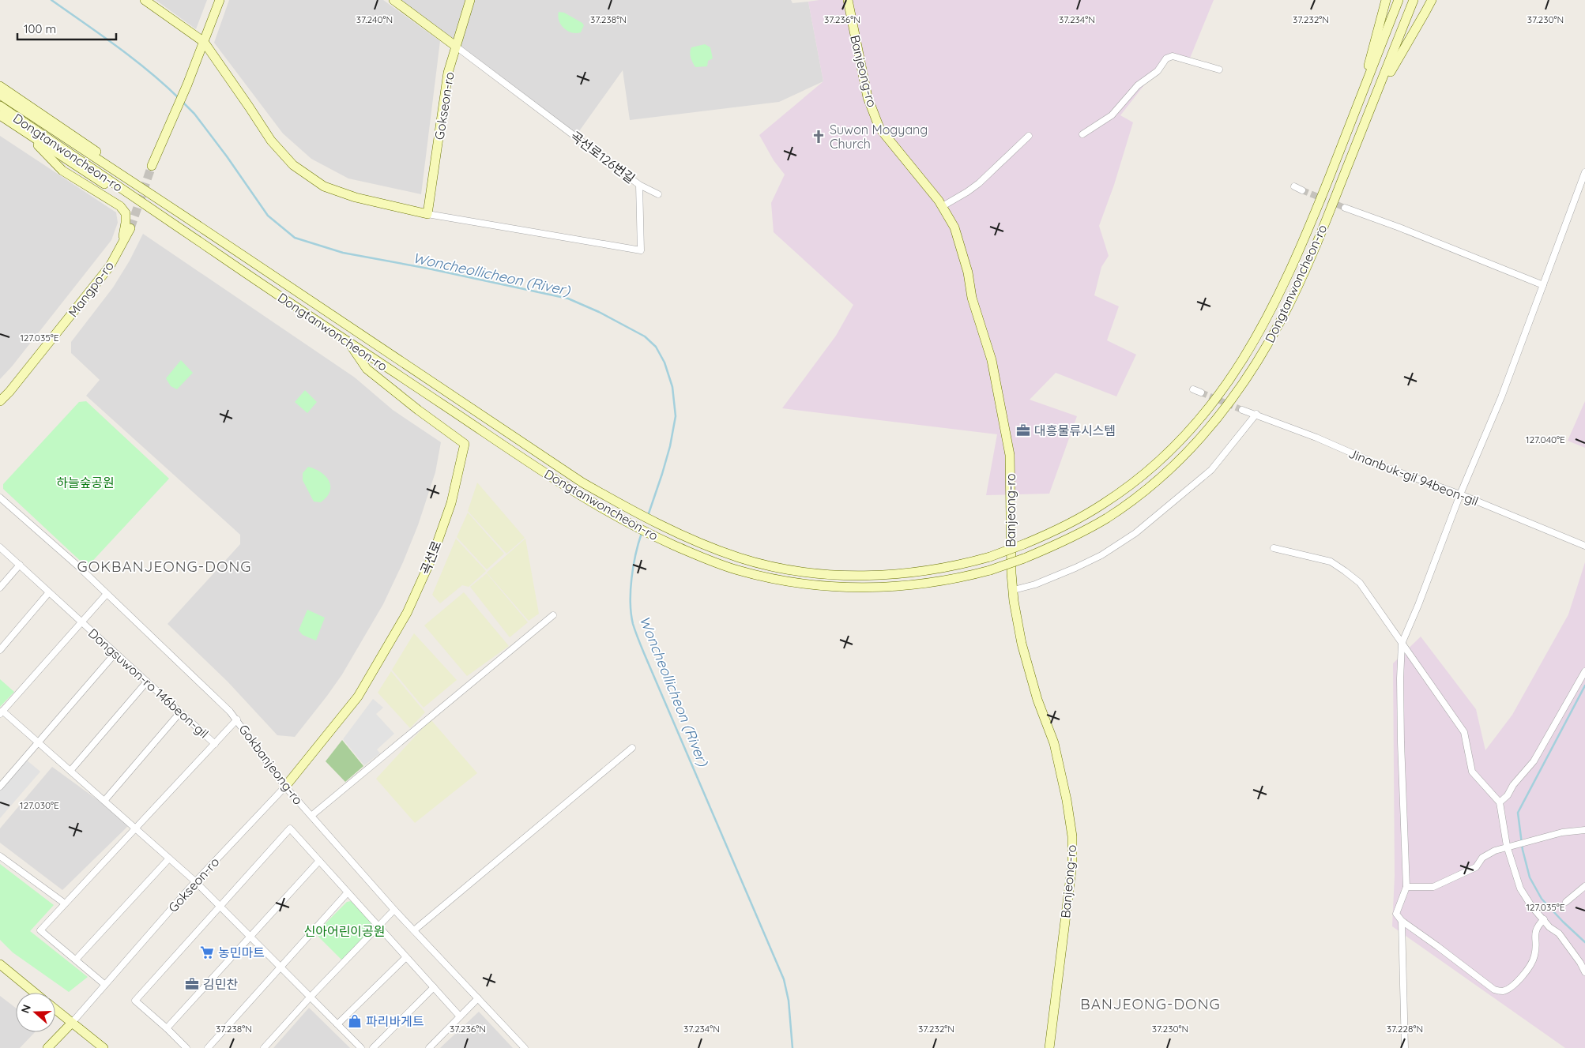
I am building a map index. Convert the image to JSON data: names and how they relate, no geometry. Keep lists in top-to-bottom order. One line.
{"streets":{"main road":["Banjeong-ro","Gokseon-ro","Dongtanwoncheon-ro","Mangpo-ro","곡선로"],"street":["곡선로126번길","Jinanbuk-gil 94beon-gil","Dongsuwon-ro 146beon-gil","Gokbanjeong-ro"]},"crossings":[["Gokseon-ro","곡선로126번길"],["Gokseon-ro","곡선로"],["Gokseon-ro","Gokbanjeong-ro"],["Dongtanwoncheon-ro","곡선로"],["곡선로","Gokbanjeong-ro"],["Dongsuwon-ro 146beon-gil","Gokbanjeong-ro"]],"districts":["GOKBANJEONG-DONG","BANJEONG-DONG"],"water":["Woncheollicheon (River)"],"parks":["하늘숲공원","신아어린이공원"],"places":{"church":["Suwon Mogyang Church"],"office":["대흥물류시스템","김민찬"],"supermarket":["농민마트"],"shop":["파리바게트"]},"scale_bar":"100 m","north":"left","coordinates":["37.240°N","37.238°N","37.236°N","37.234°N","37.232°N","37.230°N","127.035°E","127.040°E","127.030°E","37.228°N"]}
